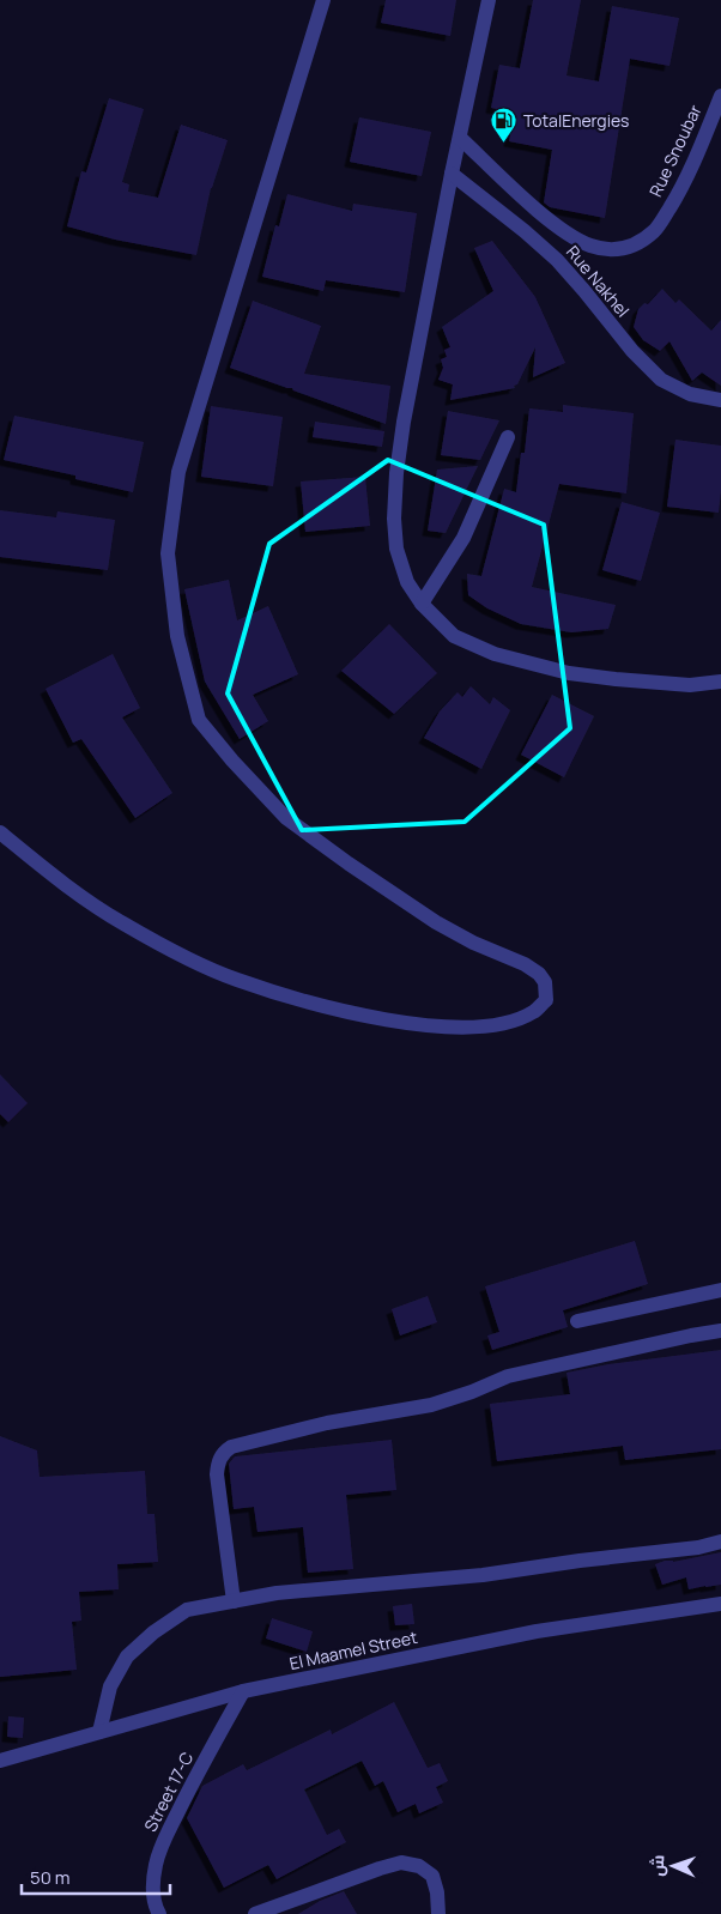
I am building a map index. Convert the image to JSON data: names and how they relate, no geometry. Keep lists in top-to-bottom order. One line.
{"streets":{"street":["Rue Snoubar","Rue Nakhel","El Maamel Street","Street 17-C"]},"crossings":[["El Maamel Street","Street 17-C"]],"places":{"fuel station":["TotalEnergies"]},"scale_bar":"50 m","north":"left"}
